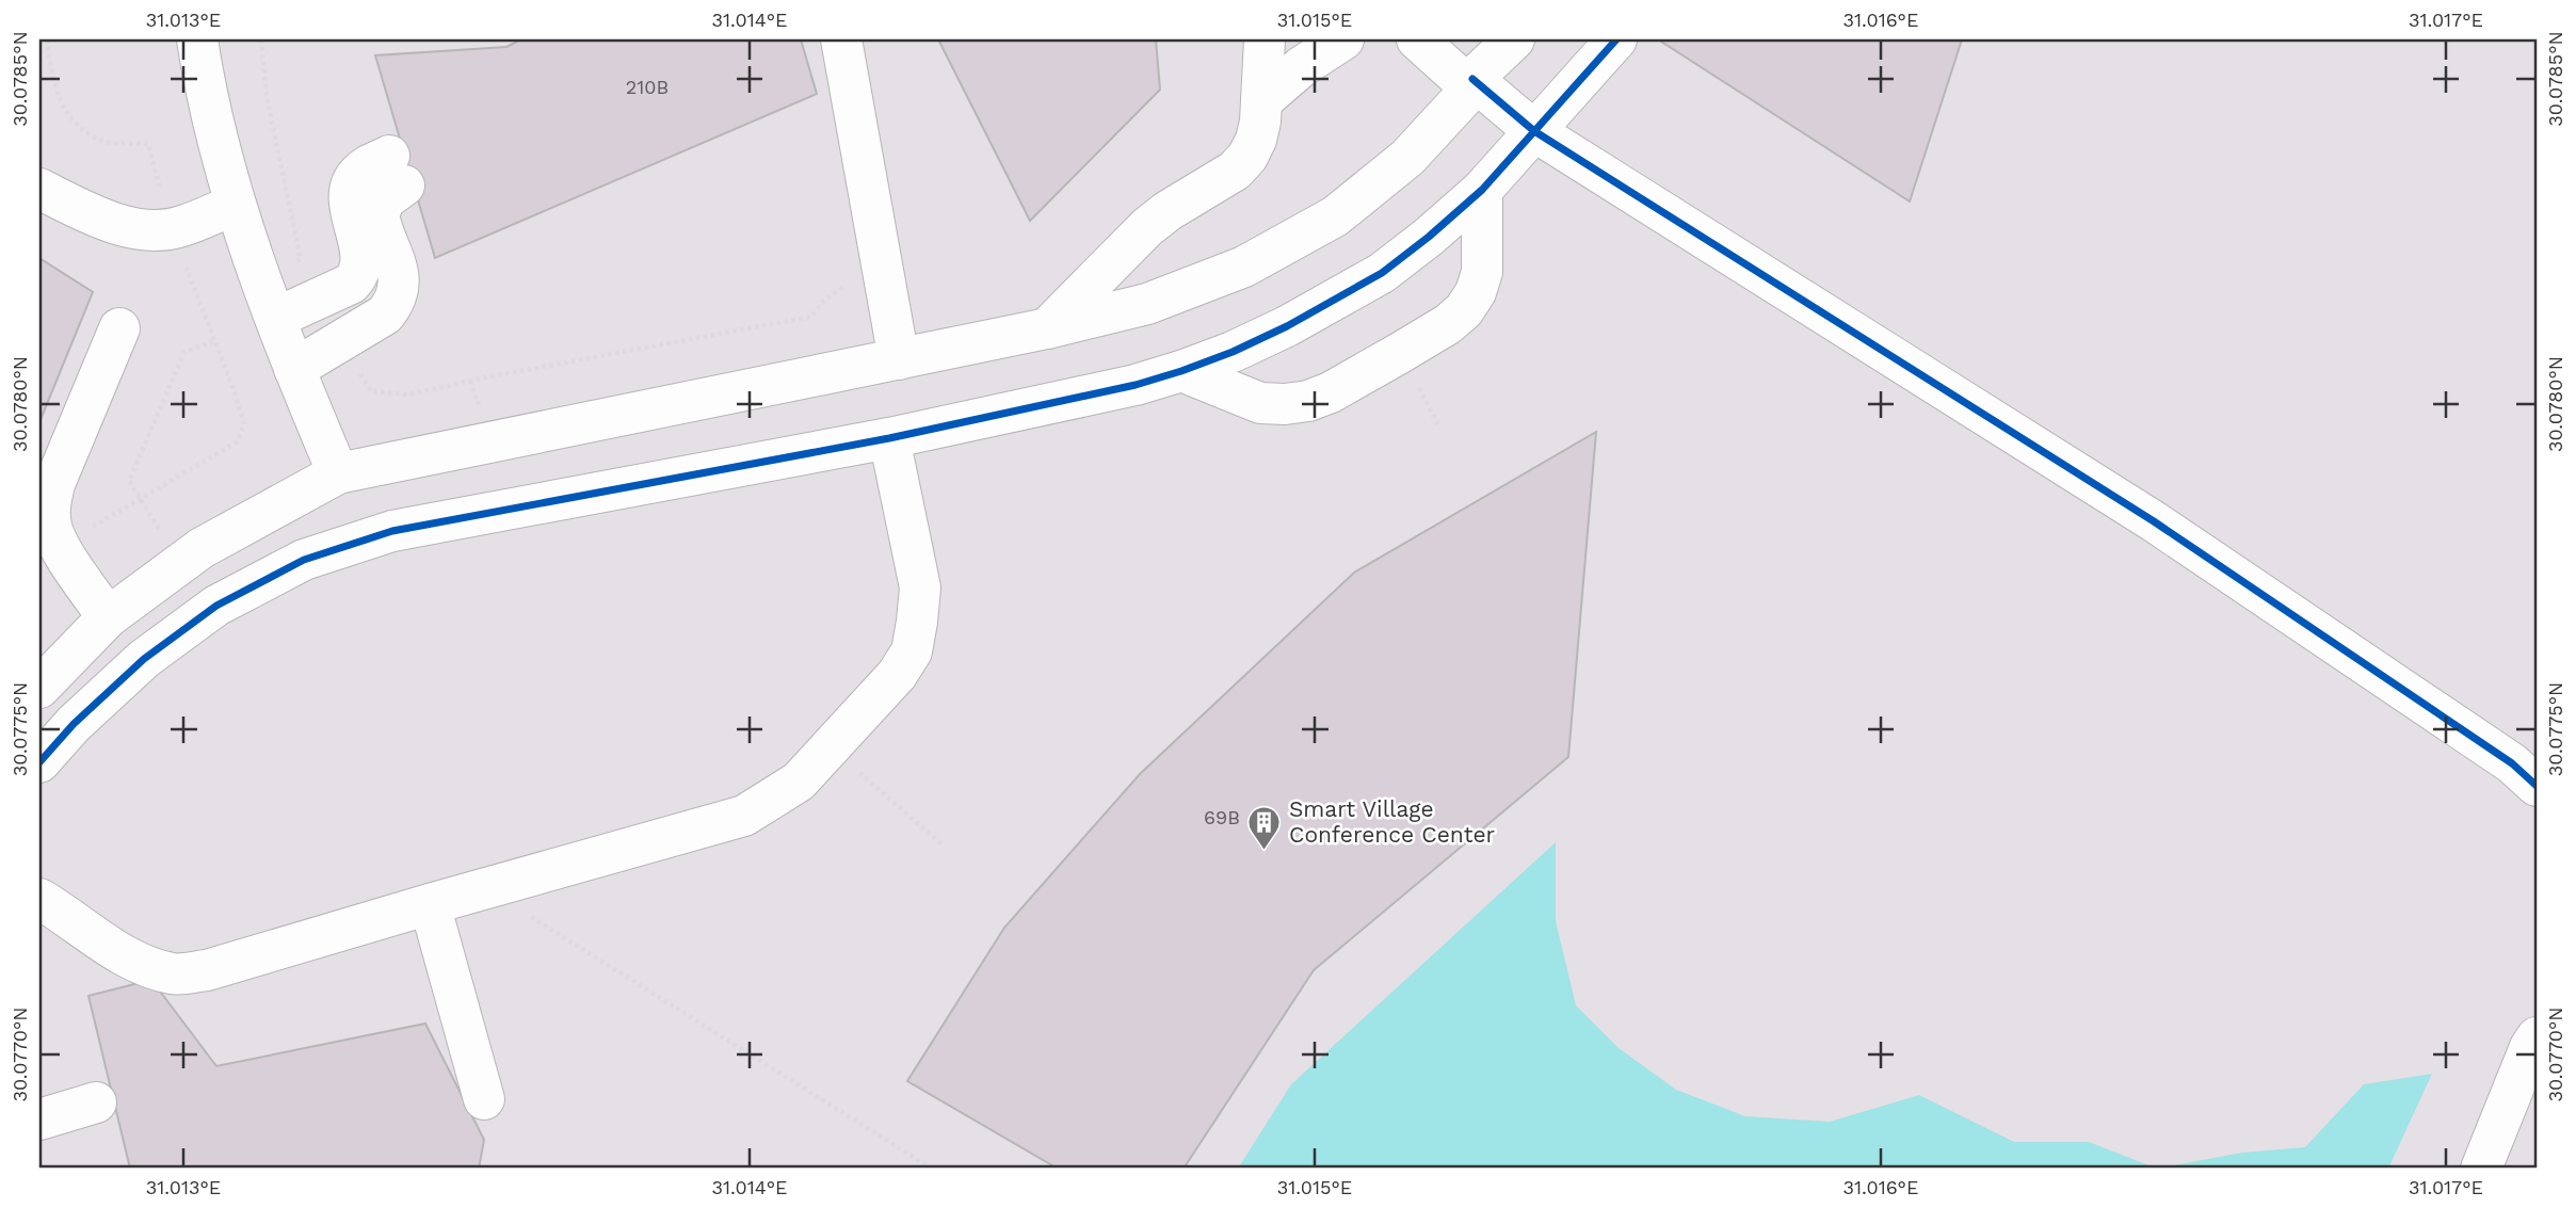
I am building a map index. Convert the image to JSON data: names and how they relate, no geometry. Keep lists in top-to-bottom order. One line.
{"places":{"building":["Smart Village Conference Center"]},"house_numbers":["210B","69B"],"coordinates":["31.013°E","31.014°E","31.015°E","31.016°E","31.017°E","30.0785°N","30.0780°N","30.0775°N","30.0770°N"]}
